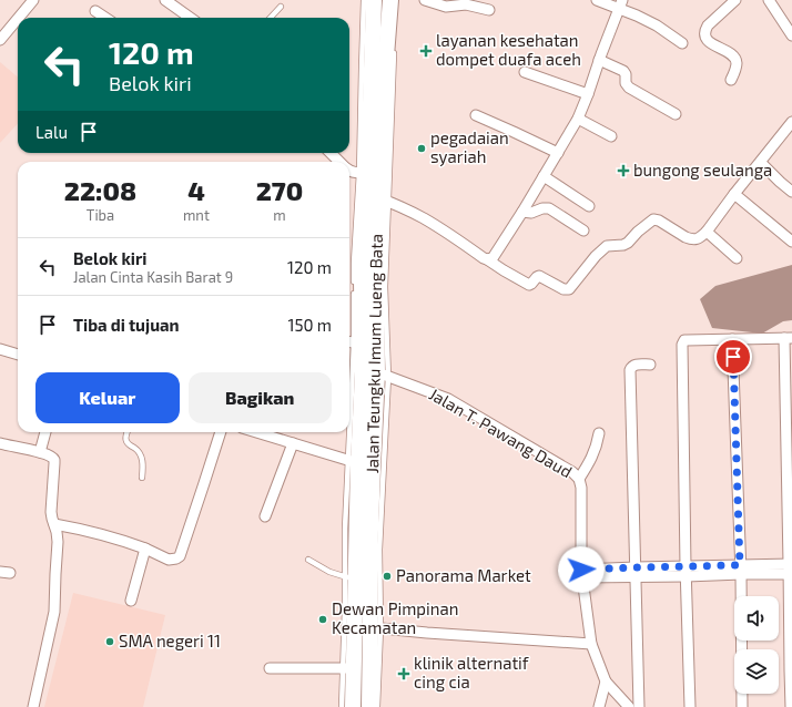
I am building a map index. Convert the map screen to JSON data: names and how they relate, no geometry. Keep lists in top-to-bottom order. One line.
{"streets":{"highway":["Jalan Teungku Imum Lueng Bata"],"street":["Jalan T. Pawang Daud"]},"crossings":[["Jalan Teungku Imum Lueng Bata","Jalan T. Pawang Daud"]],"places":{"health":["layanan kesehatan dompet duafa aceh","bungong seulanga","klinik alternatif cing cia"],"other":["pegadaian syariah","Panorama Market","Dewan Pimpinan Kecamatan","SMA negeri 11"]},"page":{"turn":["120 m","Belok kiri"],"then":"Lalu","eta":["22:08","Tiba","4","mnt","270","m"],"list":[{"name":"Belok kiri","note":"Jalan Cinta Kasih Barat 9","value":"120 m"},{"name":"Tiba di tujuan","value":"150 m"}],"buttons":["Keluar","Bagikan"]}}
